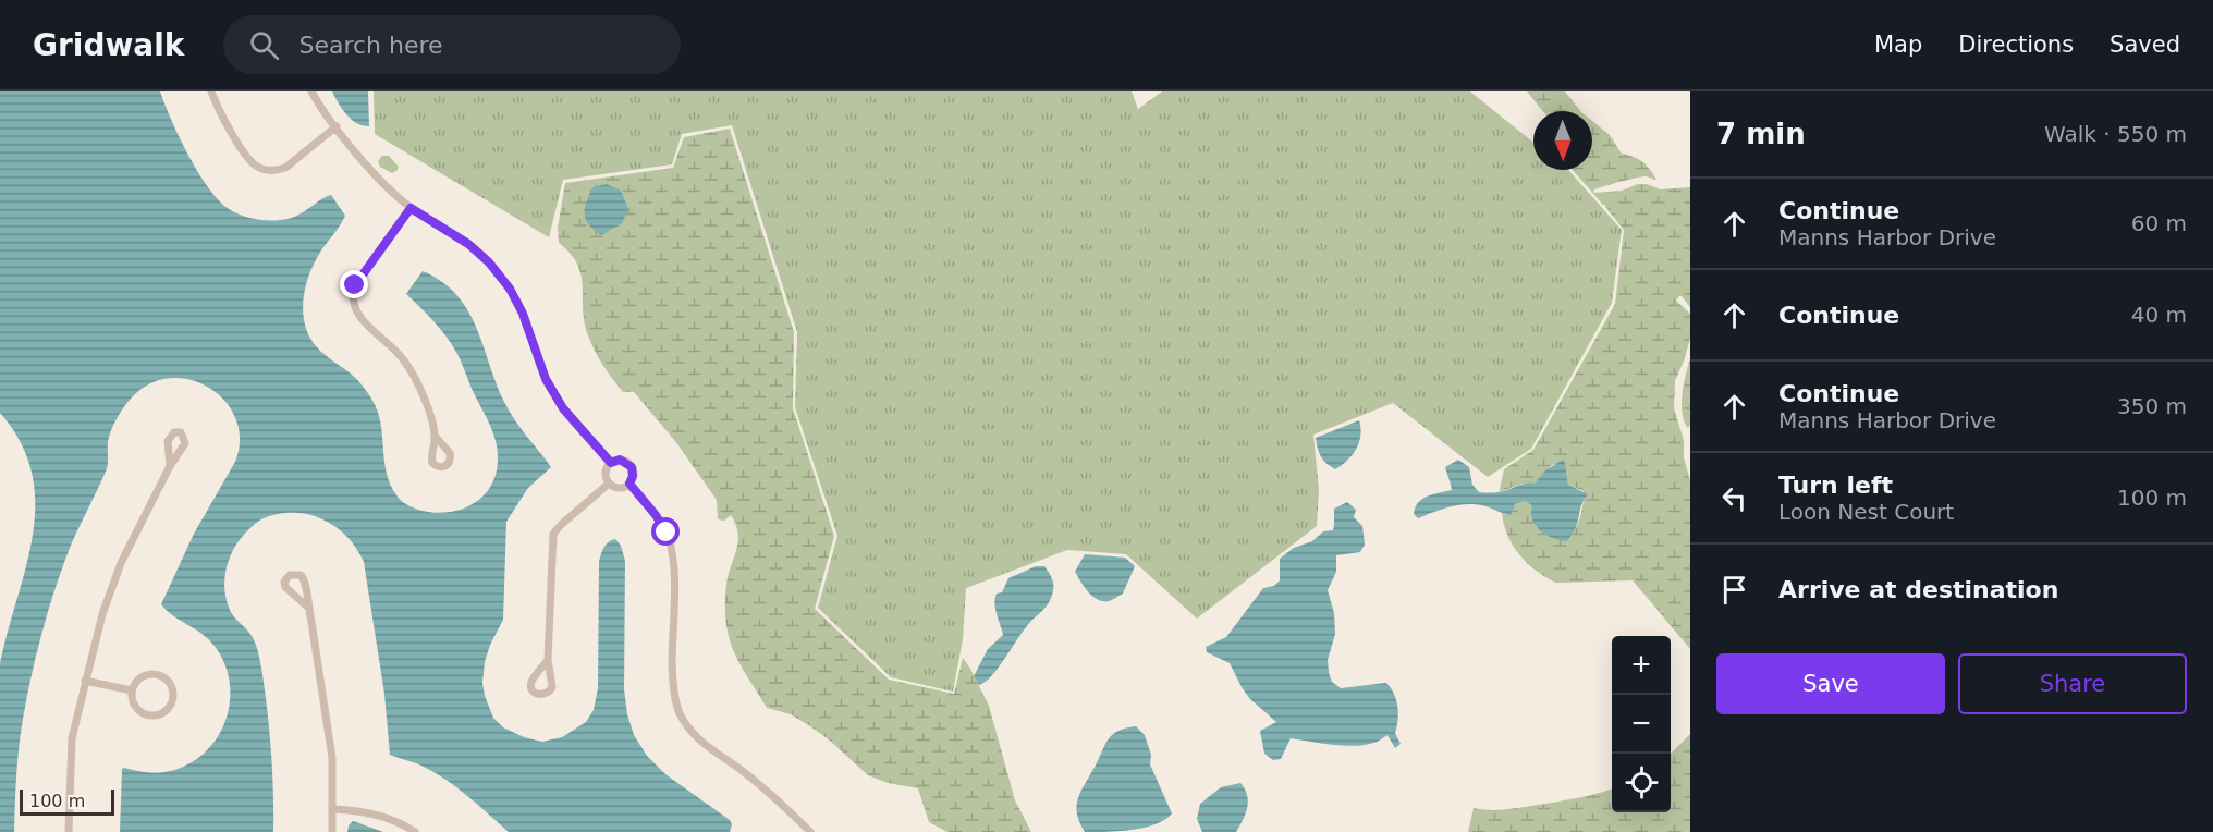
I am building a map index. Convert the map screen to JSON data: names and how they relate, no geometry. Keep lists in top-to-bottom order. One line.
{"scale_bar":"100 m","north":"bottom","page":{"header":"Gridwalk","search":"Search here","nav":["Map","Directions","Saved"],"heading":["7 min","Walk · 550 m"],"list":[["Continue","Manns Harbor Drive","60 m"],["Continue","40 m"],["Continue","Manns Harbor Drive","350 m"],["Turn left","Loon Nest Court","100 m"],"Arrive at destination"],"buttons":["Save","Share"],"map_buttons":["+","−"],"scale":"100 m"}}
